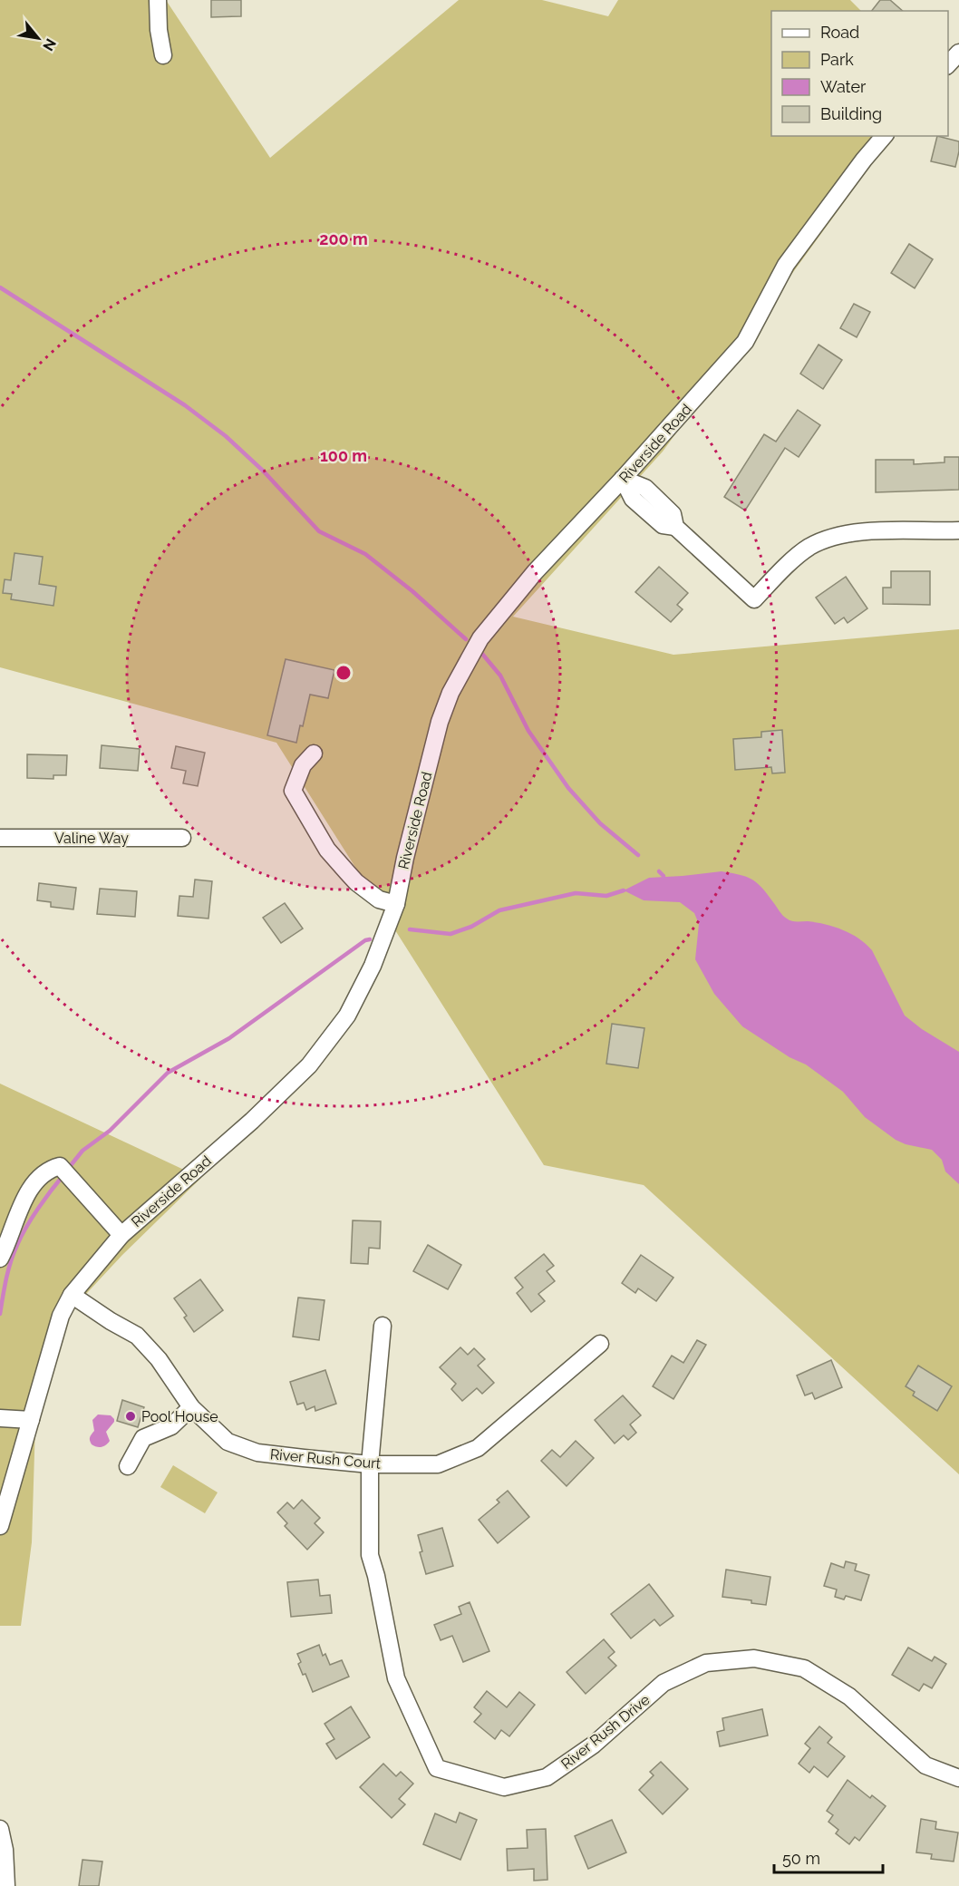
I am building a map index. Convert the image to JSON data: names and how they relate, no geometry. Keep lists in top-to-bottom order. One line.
{"streets":{"street":["Riverside Road","Valine Way","River Rush Court","River Rush Drive"]},"crossings":[["Riverside Road","River Rush Court"],["River Rush Court","River Rush Drive"]],"places":["Pool House"],"legend":["Road","Park","Water","Building"],"scale_bar":"50 m","north":"bottom right","rings":["200 m","100 m"]}
